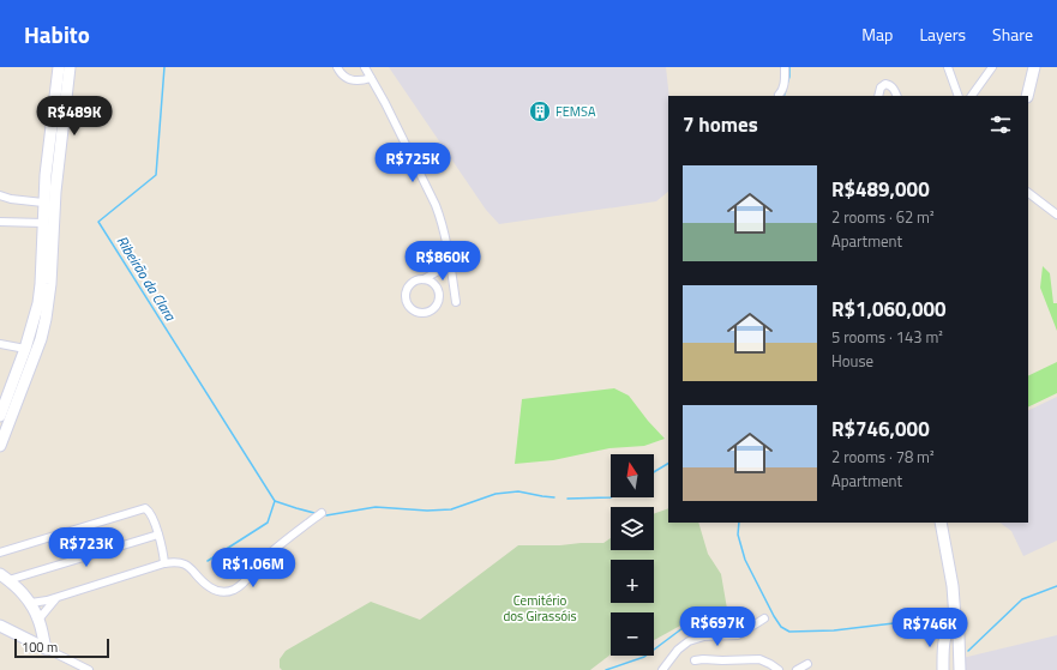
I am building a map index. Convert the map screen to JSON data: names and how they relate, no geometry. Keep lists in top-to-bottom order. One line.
{"water":["Ribeirão da Clara"],"parks":["Cemitério dos Girassóis"],"places":{"building":["FEMSA"]},"scale_bar":"100 m","north":"top","page":{"header":"Habito","nav":["Map","Layers","Share"],"price":["R$489K","R$725K","R$860K","R$723K","R$1.06M","R$697K","R$746K"],"heading":"7 homes","list":[{"name":"R$489,000","note":"2 rooms · 62 m² · Apartment"},{"name":"R$1,060,000","note":"5 rooms · 143 m² · House"},{"name":"R$746,000","note":"2 rooms · 78 m² · Apartment"}],"map_buttons":["+","−"],"scale":"100 m"}}
